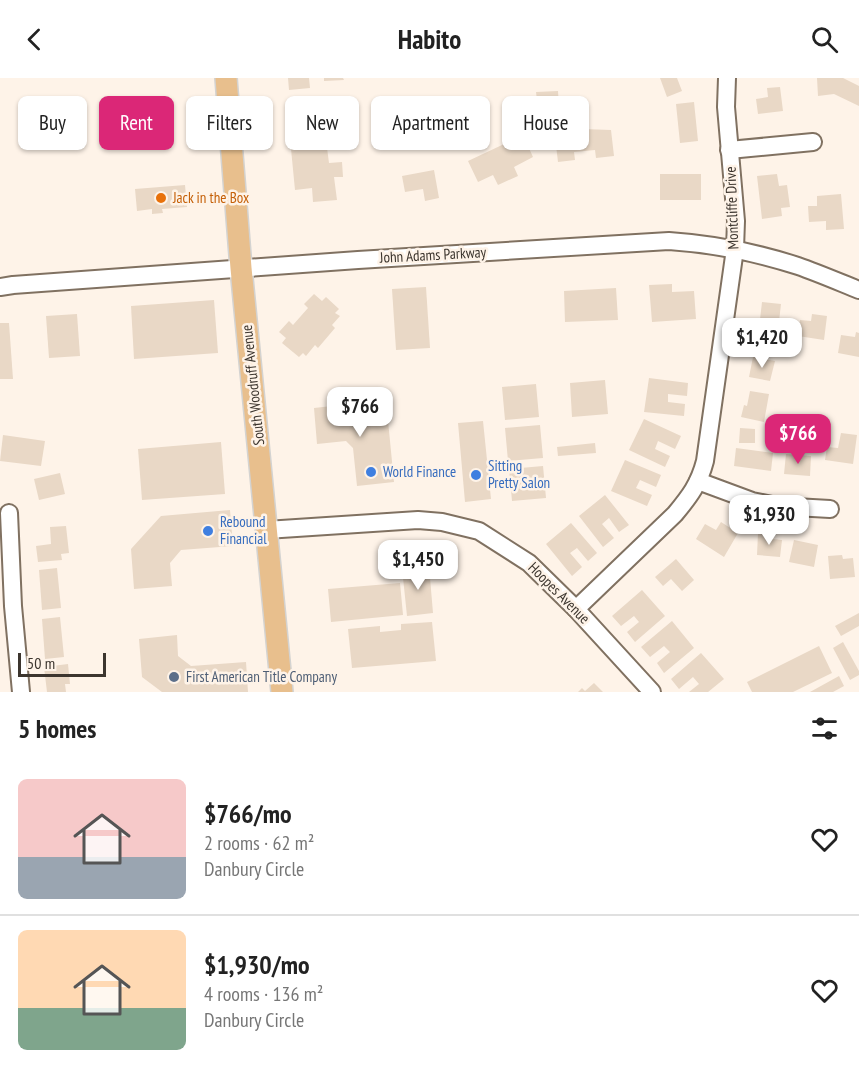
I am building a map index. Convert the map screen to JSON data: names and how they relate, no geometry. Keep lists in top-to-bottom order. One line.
{"streets":{"main road":["South Woodruff Avenue"],"street":["Montcliffe Drive","John Adams Parkway","Hoopes Avenue"]},"crossings":[["Montcliffe Drive","John Adams Parkway"],["Montcliffe Drive","Hoopes Avenue"],["John Adams Parkway","South Woodruff Avenue"],["South Woodruff Avenue","Hoopes Avenue"]],"places":["Jack in the Box","World Finance","Sitting Pretty Salon","Rebound Financial","First American Title Company"],"scale_bar":"50 m","page":{"header":"Habito","chip":["Buy","Rent","Filters","New","Apartment","House"],"price":["$1,420","$766","$766","$1,930","$1,450"],"scale":"50 m","heading":"5 homes","list":[{"name":"$766/mo","note":"2 rooms · 62 m² · Danbury Circle"},{"name":"$1,930/mo","note":"4 rooms · 136 m² · Danbury Circle"}]}}
